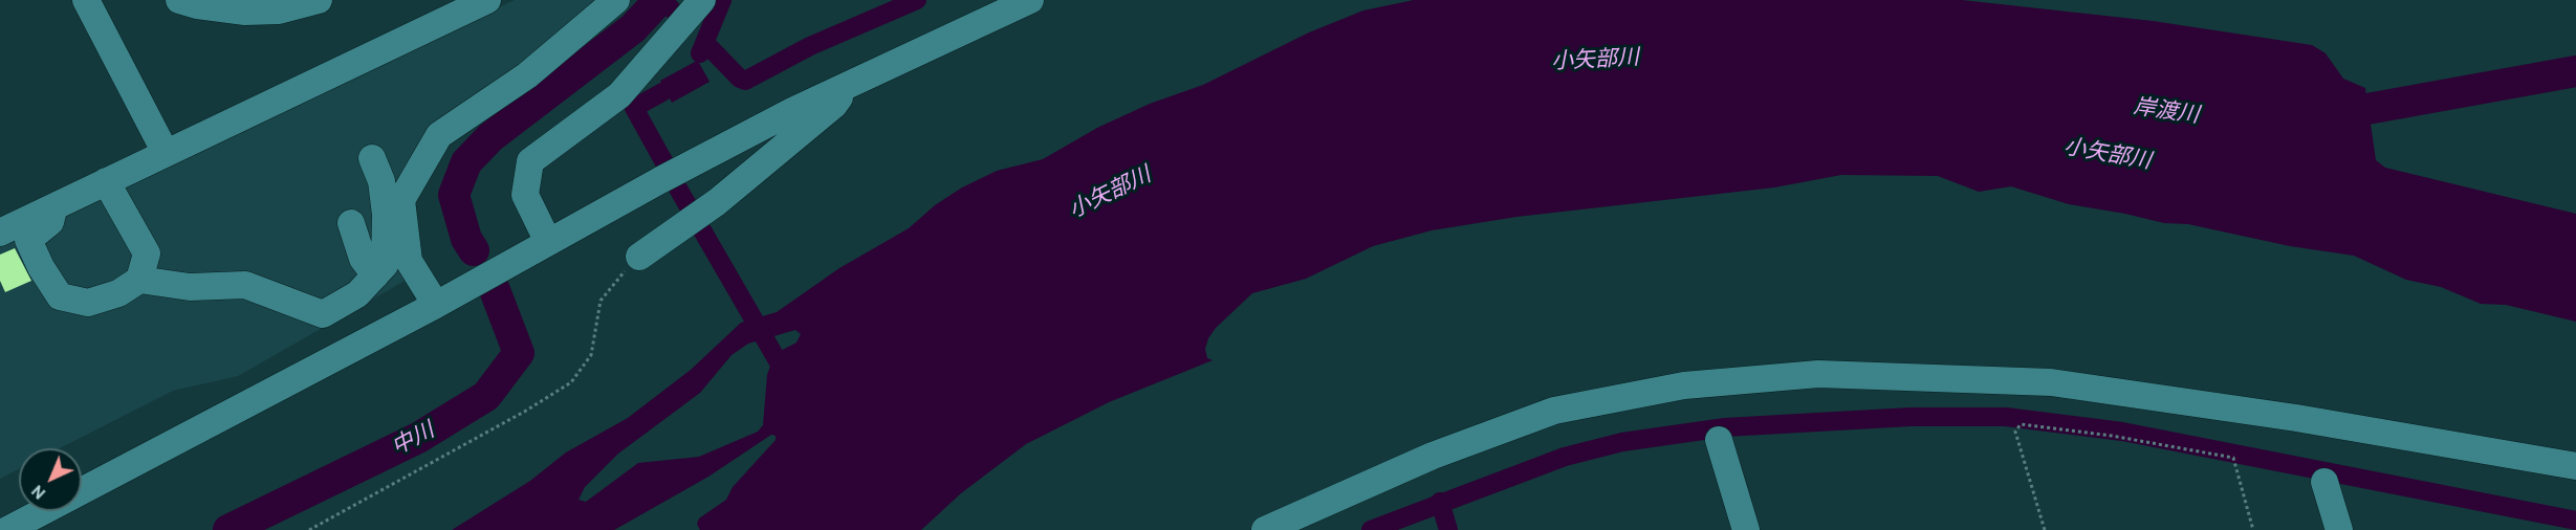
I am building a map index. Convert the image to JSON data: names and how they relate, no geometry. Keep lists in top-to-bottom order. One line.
{"water":["小矢部川","岸渡川","中川"],"north":"bottom left"}
